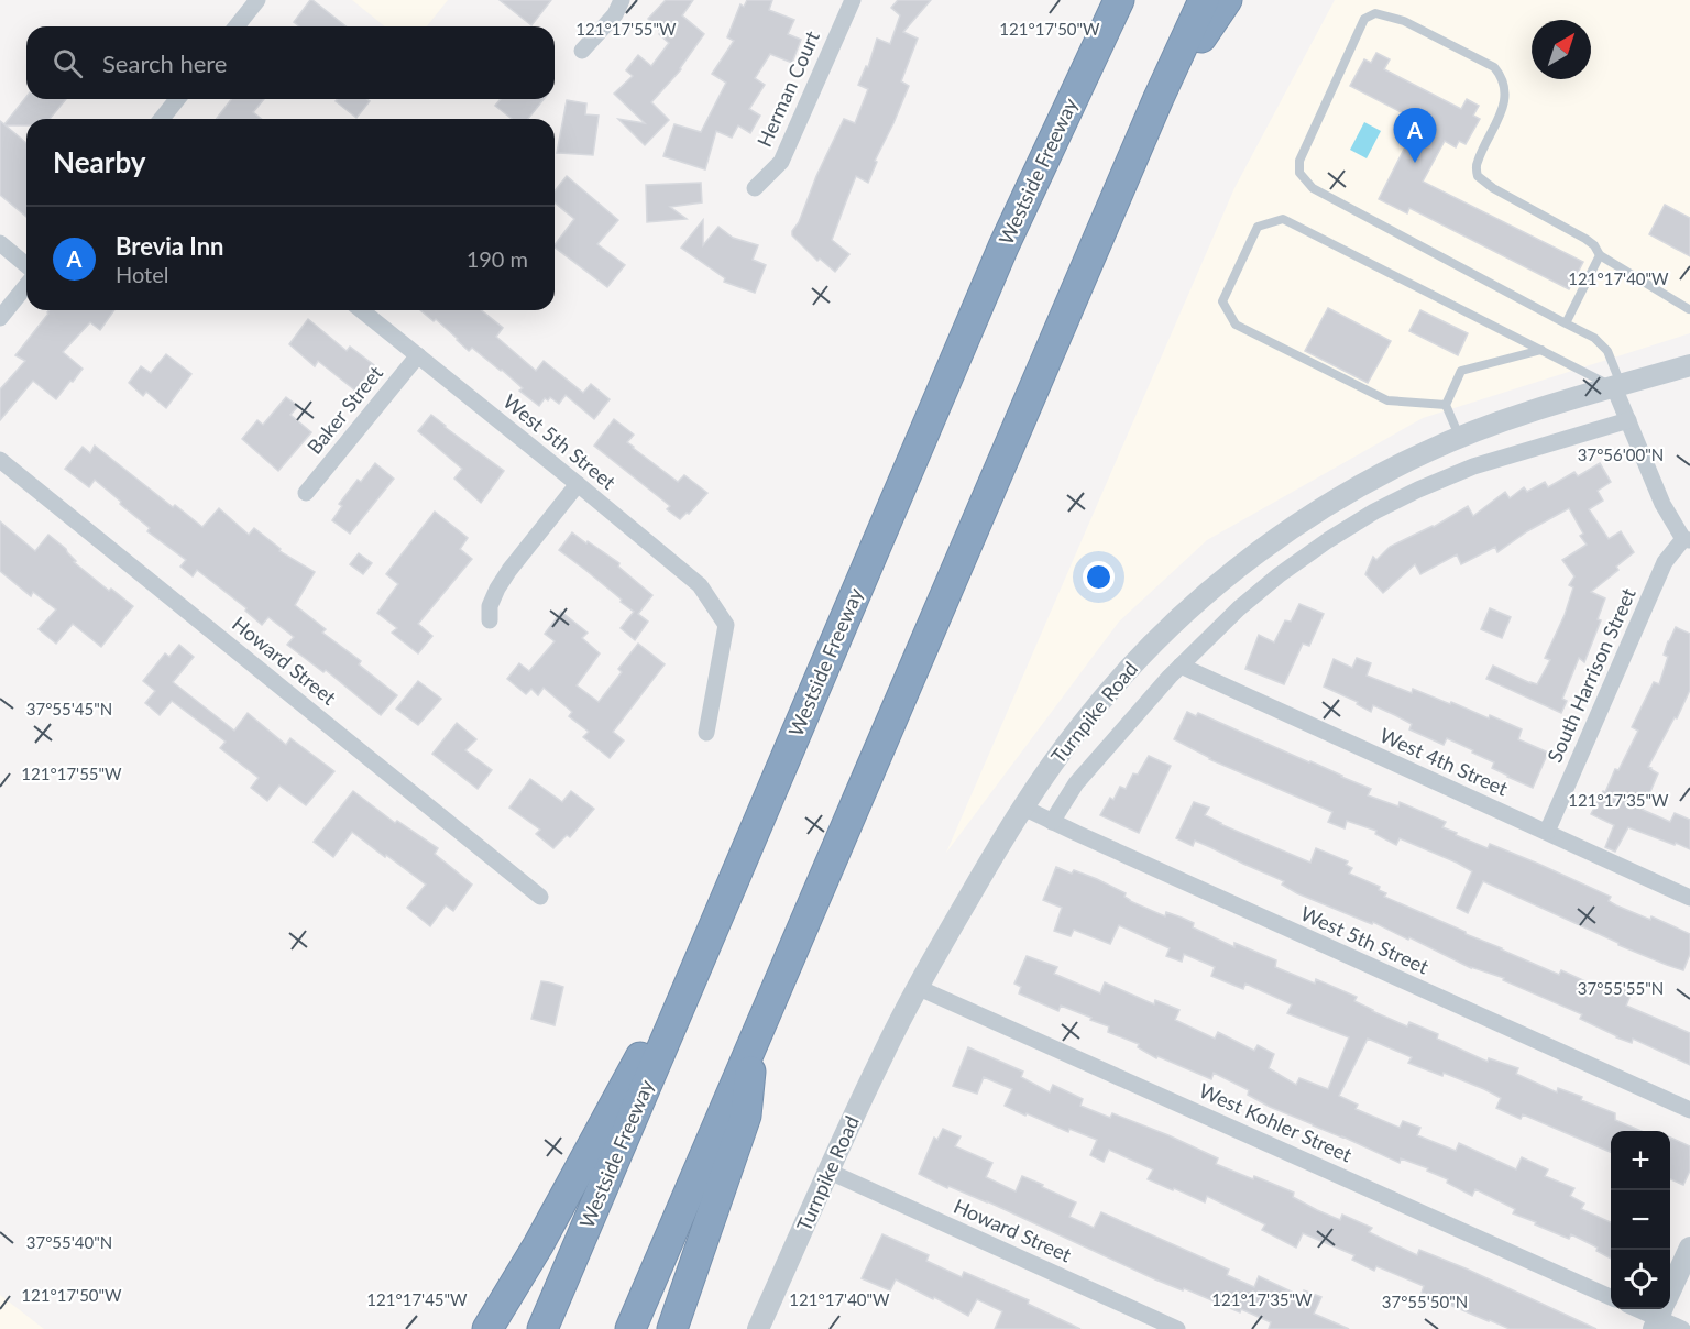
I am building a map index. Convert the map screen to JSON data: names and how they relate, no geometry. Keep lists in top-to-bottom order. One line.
{"streets":{"highway":["Westside Freeway"],"street":["Herman Court","Baker Street","West 5th Street","Howard Street","South Harrison Street","Turnpike Road","West 4th Street","West Kohler Street"]},"crossings":[["Baker Street","West 5th Street"],["West 5th Street","Turnpike Road"],["Howard Street","Turnpike Road"],["South Harrison Street","West 4th Street"],["Turnpike Road","West Kohler Street"]],"north":"top right","page":{"search":"Search here","pins":"A","heading":"Nearby","list":[{"mark":"A","name":"Brevia Inn","note":"Hotel","value":"190 m"}],"map_buttons":["+","−"]},"coordinates":["121°17'55\"W","121°17'50\"W","121°17'40\"W","37°56'00\"N","37°55'45\"N","121°17'35\"W","37°55'55\"N","37°55'40\"N","121°17'45\"W","37°55'50\"N"]}
